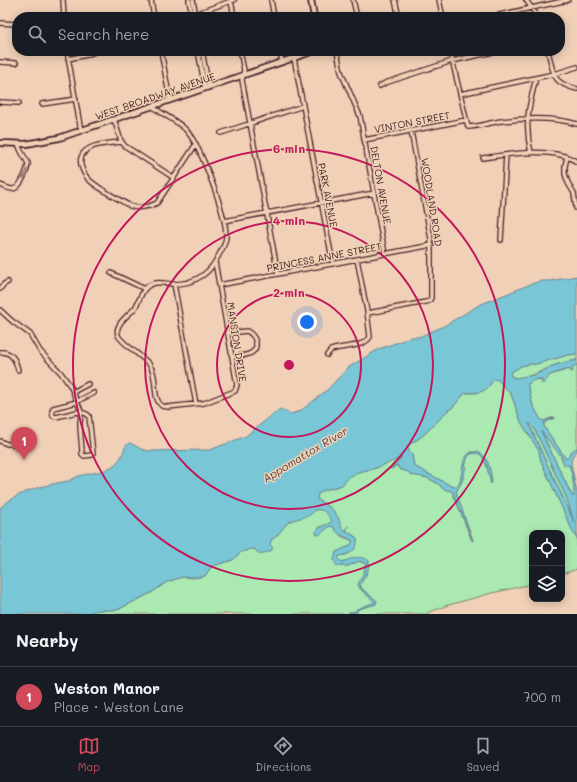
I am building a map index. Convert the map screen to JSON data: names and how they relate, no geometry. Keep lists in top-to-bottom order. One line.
{"streets":{"main road":["WEST BROADWAY AVENUE"],"street":["VINTON STREET","DELTON AVENUE","PARK AVENUE","WOODLAND ROAD","PRINCESS ANNE STREET","MANSION DRIVE"]},"crossings":[["WEST BROADWAY AVENUE","PARK AVENUE"],["VINTON STREET","DELTON AVENUE"],["VINTON STREET","WOODLAND ROAD"],["DELTON AVENUE","PRINCESS ANNE STREET"],["PARK AVENUE","PRINCESS ANNE STREET"],["WOODLAND ROAD","PRINCESS ANNE STREET"],["PRINCESS ANNE STREET","MANSION DRIVE"]],"water":["Appomattox River"],"page":{"search":"Search here","pins":"1","heading":"Nearby","list":[{"mark":"1","name":"Weston Manor","note":"Place · Weston Lane","value":"700 m"}],"nav":["Map","Directions","Saved"]},"rings":["6 min","4 min","2 min"]}
